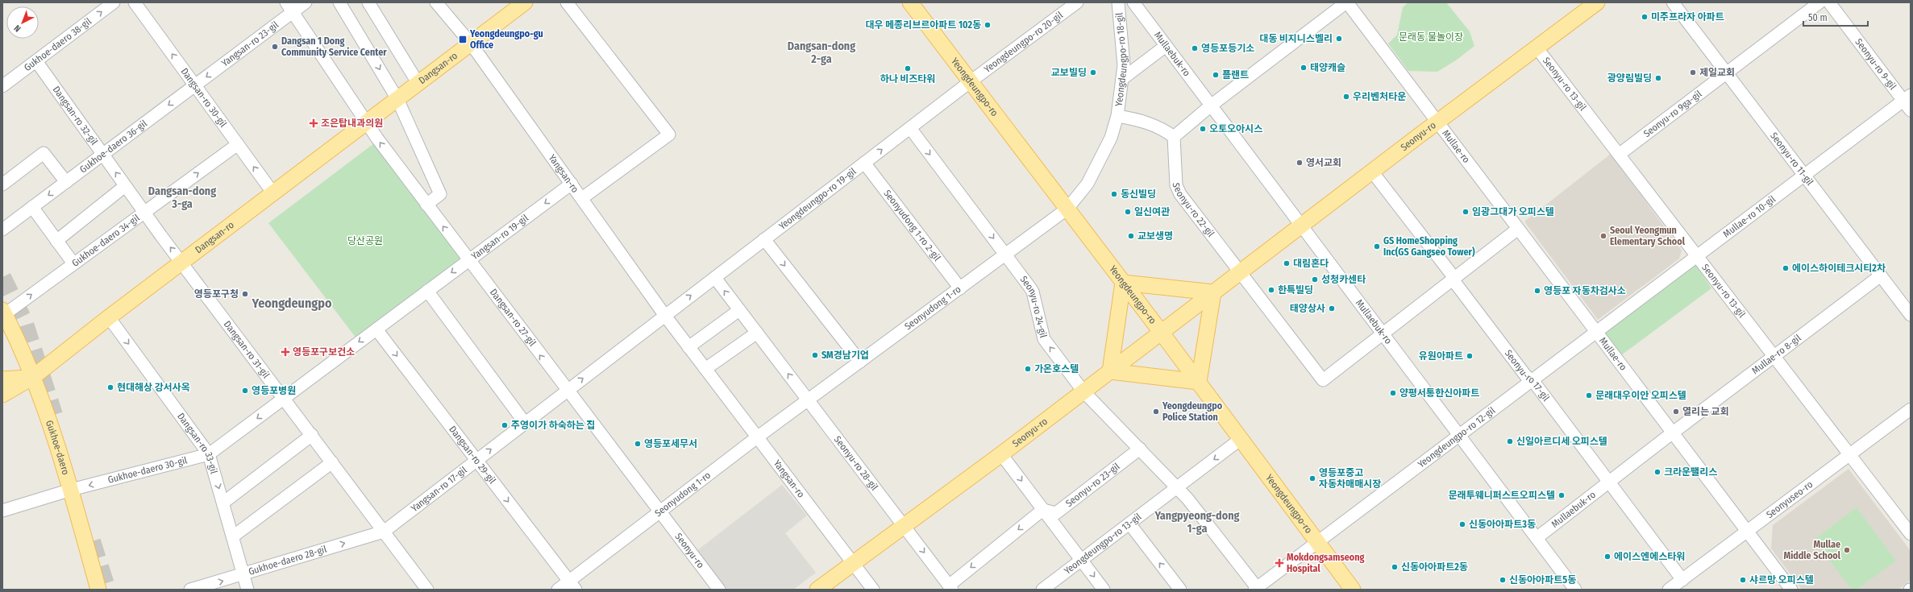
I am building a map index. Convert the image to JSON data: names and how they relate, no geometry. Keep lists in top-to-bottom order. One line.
{"streets":{"main road":["Dangsan-ro","Yeongdeungpo-ro","Seonyu-ro","Gukhoe-daero"],"street":["Yeongdeungpo-ro 20-gil","Yangsan-ro 23-gil","Gukhoe-daero 38-gil","Mullaebuk-ro","Yeongdeungpo-ro 18-gil","Seonyu-ro 9-gil","Seonyu-ro 13-gil","Dangsan-ro 30-gil","Seonyu-ro 9ga-gil","Dangsan-ro 32-gil","Gukhoe-daero 36-gil","Mullae-ro","Seonyu-ro 11-gil","Yangsan-ro","Yeongdeungpo-ro 19-gil","Seonyu-ro 22-gil","Mullae-ro 10-gil","Seonyudong 1-ro 2-gil","Yangsan-ro 19-gil","Gukhoe-daero 34-gil","Seonyu-ro 24-gil","Seonyudong 1-ro","Dangsan-ro 27-gil","Dangsan-ro 31-gil","Mullae-ro 8-gil","Seonyu-ro 17-gil","Yeongdeungpo-ro 12-gil","Dangsan-ro 33-gil","Dangsan-ro 29-gil","Seonyu-ro 28-gil","Gukhoe-daero 30-gil","Seonyu-ro 23-gil","Yangsan-ro 17-gil","Seonyuseo-ro","Yeongdeungpo-ro 13-gil","Gukhoe-daero 28-gil"]},"crossings":[["Yeongdeungpo-ro 20-gil","Yeongdeungpo-ro"],["Yeongdeungpo-ro 20-gil","Yeongdeungpo-ro 19-gil"],["Yangsan-ro 23-gil","Dangsan-ro 30-gil"],["Yangsan-ro 23-gil","Gukhoe-daero 36-gil"],["Yangsan-ro 23-gil","Dangsan-ro 27-gil"],["Gukhoe-daero 38-gil","Dangsan-ro 32-gil"],["Mullaebuk-ro","Seonyu-ro"],["Mullaebuk-ro","Mullae-ro"],["Mullaebuk-ro","Seonyu-ro 17-gil"],["Mullaebuk-ro","Yeongdeungpo-ro 12-gil"],["Yeongdeungpo-ro 18-gil","Yeongdeungpo-ro"],["Yeongdeungpo-ro 18-gil","Seonyu-ro 22-gil"],["Yeongdeungpo-ro 18-gil","Seonyudong 1-ro"],["Seonyu-ro 9-gil","Mullae-ro 10-gil"],["Dangsan-ro","Dangsan-ro 30-gil"],["Dangsan-ro","Dangsan-ro 32-gil"],["Dangsan-ro","Yangsan-ro"],["Dangsan-ro","Dangsan-ro 27-gil"],["Dangsan-ro","Dangsan-ro 31-gil"],["Dangsan-ro","Dangsan-ro 33-gil"],["Dangsan-ro","Gukhoe-daero"],["Seonyu-ro 13-gil","Seonyu-ro 9ga-gil"],["Seonyu-ro 13-gil","Seonyu-ro"],["Seonyu-ro 13-gil","Mullae-ro 10-gil"],["Seonyu-ro 13-gil","Mullae-ro 8-gil"],["Seonyu-ro 13-gil","Seonyuseo-ro"],["Yeongdeungpo-ro","Seonyu-ro"],["Yeongdeungpo-ro","Yeongdeungpo-ro 19-gil"],["Yeongdeungpo-ro","Seonyudong 1-ro"],["Yeongdeungpo-ro","Yeongdeungpo-ro 12-gil"],["Yeongdeungpo-ro","Yeongdeungpo-ro 13-gil"],["Dangsan-ro 30-gil","Gukhoe-daero 36-gil"],["Dangsan-ro 30-gil","Gukhoe-daero 34-gil"],["Seonyu-ro 9ga-gil","Seonyu-ro 11-gil"],["Dangsan-ro 32-gil","Gukhoe-daero 36-gil"],["Dangsan-ro 32-gil","Gukhoe-daero 34-gil"],["Dangsan-ro 32-gil","Dangsan-ro 31-gil"],["Seonyu-ro","Mullae-ro"],["Seonyu-ro","Yangsan-ro"],["Seonyu-ro","Seonyu-ro 22-gil"],["Seonyu-ro","Seonyu-ro 24-gil"],["Seonyu-ro","Seonyudong 1-ro"],["Seonyu-ro","Dangsan-ro 27-gil"],["Seonyu-ro","Seonyu-ro 17-gil"],["Seonyu-ro","Seonyu-ro 28-gil"],["Mullae-ro","Mullae-ro 10-gil"],["Mullae-ro","Mullae-ro 8-gil"],["Mullae-ro","Yeongdeungpo-ro 12-gil"],["Mullae-ro","Seonyuseo-ro"],["Seonyu-ro 11-gil","Mullae-ro 10-gil"],["Seonyu-ro 11-gil","Mullae-ro 8-gil"],["Yangsan-ro","Yeongdeungpo-ro 19-gil"],["Yangsan-ro","Yangsan-ro 19-gil"],["Yangsan-ro","Seonyudong 1-ro"],["Yangsan-ro","Yangsan-ro 17-gil"],["Yeongdeungpo-ro 19-gil","Seonyudong 1-ro 2-gil"],["Yeongdeungpo-ro 19-gil","Yangsan-ro 17-gil"],["Mullae-ro 10-gil","Yeongdeungpo-ro 12-gil"],["Seonyudong 1-ro 2-gil","Seonyudong 1-ro"],["Yangsan-ro 19-gil","Dangsan-ro 27-gil"],["Yangsan-ro 19-gil","Dangsan-ro 31-gil"],["Yangsan-ro 19-gil","Dangsan-ro 29-gil"],["Yangsan-ro 19-gil","Gukhoe-daero 30-gil"],["Gukhoe-daero 34-gil","Gukhoe-daero"],["Seonyu-ro 24-gil","Seonyudong 1-ro"],["Seonyudong 1-ro","Dangsan-ro 27-gil"],["Seonyudong 1-ro","Dangsan-ro 29-gil"],["Seonyudong 1-ro","Seonyu-ro 28-gil"],["Dangsan-ro 27-gil","Yangsan-ro 17-gil"],["Dangsan-ro 31-gil","Gukhoe-daero 30-gil"],["Dangsan-ro 31-gil","Yangsan-ro 17-gil"],["Dangsan-ro 31-gil","Gukhoe-daero 28-gil"],["Seonyu-ro 17-gil","Yeongdeungpo-ro 12-gil"],["Seonyu-ro 17-gil","Seonyuseo-ro"],["Dangsan-ro 33-gil","Gukhoe-daero 30-gil"],["Dangsan-ro 33-gil","Gukhoe-daero 28-gil"],["Gukhoe-daero","Gukhoe-daero 30-gil"],["Dangsan-ro 29-gil","Yangsan-ro 17-gil"],["Yangsan-ro 17-gil","Gukhoe-daero 28-gil"]],"one_way":["Yangsan-ro 23-gil","Gukhoe-daero 38-gil","Dangsan-ro 30-gil","Gukhoe-daero 36-gil","Yangsan-ro 19-gil","Gukhoe-daero 34-gil","Seonyu-ro 24-gil","Dangsan-ro 33-gil","Yangsan-ro 17-gil"],"districts":["Dangsan-dong 2-ga","Dangsan-dong 3-ga","Yeongdeungpo","Yangpyeong-dong 1-ga"],"parks":["문래동 물놀이장","당산공원"],"places":{"other":["미주프라자 아파트","대우 메종리브르아파트 102동","대동 비지니스벨리","Dangsan 1 Dong Community Service Center","영등포등기소","태양캐슬","하나 비즈타워","교보빌딩","제일교회","플랜트","광양림빌딩","우리벤처타운","오토오아시스","영서교회","동신빌딩","일신여관","임광그대가 오피스텔","교보생명","Seoul Yeongmun Elementary School","GS HomeShopping Inc(GS Gangseo Tower)","대림혼다","에이스하이테크시티2차","성청카센타","한특빌딩","영등포 자동차검사소","영등포구청","태양상사","SM경남기업","유원아파트","가온호스텔","현대해상 강서사옥","영등포병원","양평서통한신아파트","문래대우이안 오피스텔","Yeongdeungpo Police Station","열리는 교회","주영이가 하숙하는 집","신일아르디세 오피스텔","영등포세무서","크라운팰리스","영등포중고 자동차매매시장","문래투웨니퍼스트오피스텔","신동아아파트3동","Mullae Middle School","에이스엔에스타워","신동아아파트2동","신동아아파트5동","샤르망 오피스텔"],"transit":["Yeongdeungpo-gu Office"],"health":["조은탑내과의원","영등포구보건소","Mokdongsamseong Hospital"]},"scale_bar":"50 m","north":"bottom left"}
